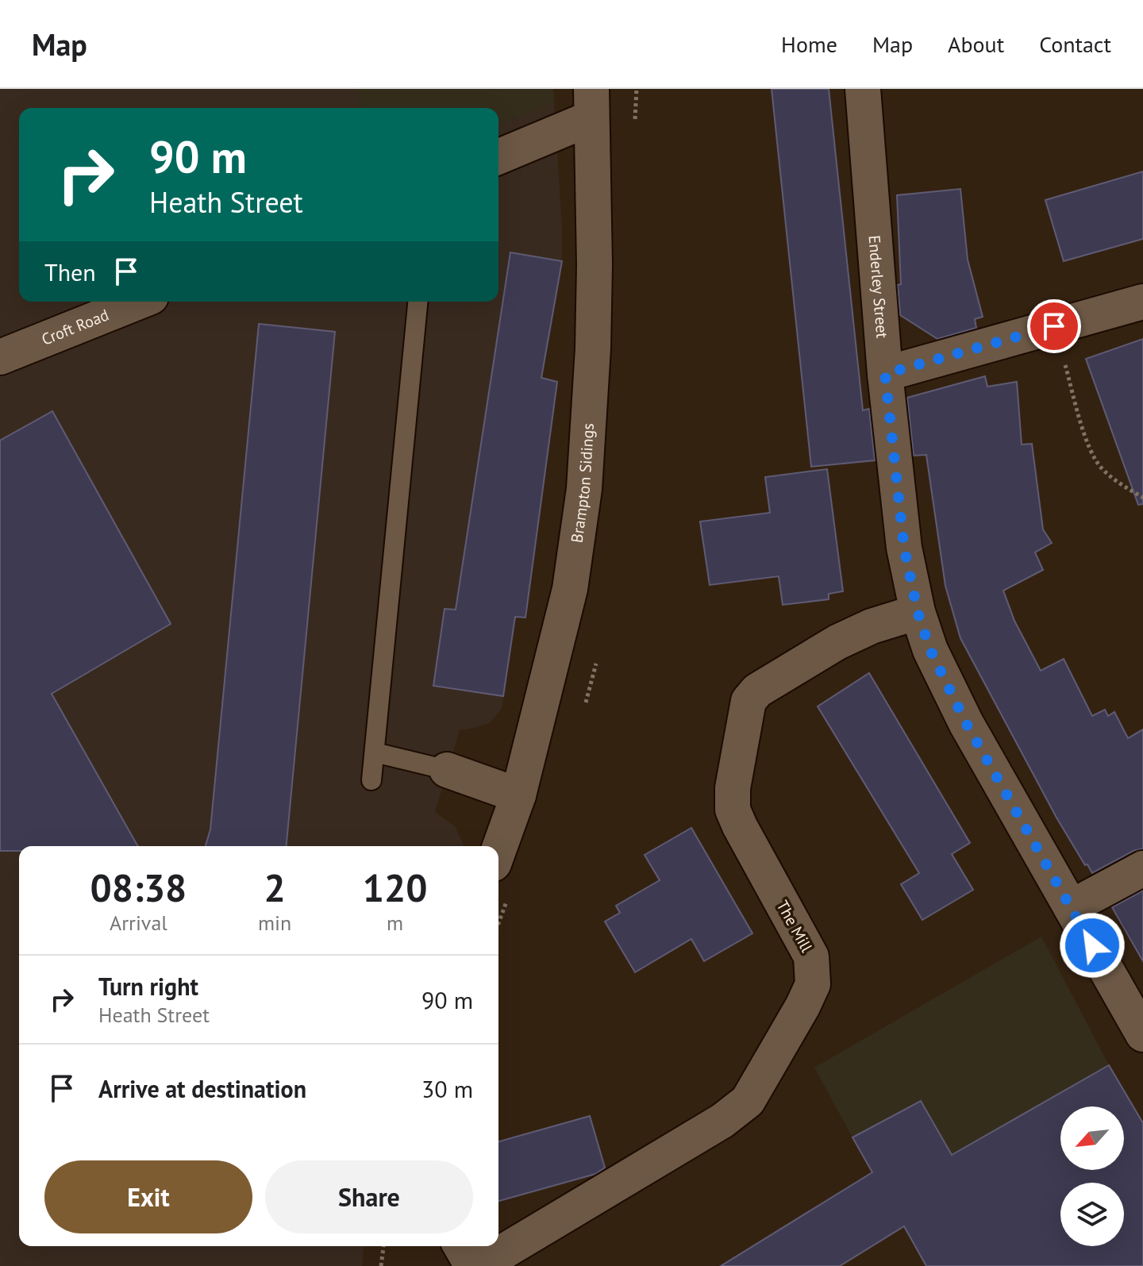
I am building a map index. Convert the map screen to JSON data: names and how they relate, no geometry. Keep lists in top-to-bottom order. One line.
{"streets":{"street":["Enderley Street","Croft Road","Brampton Sidings","The Mill"]},"crossings":[["Enderley Street","The Mill"]],"north":"bottom left","page":{"header":"Map","nav":["Home","Map","About","Contact"],"turn":["90 m","Heath Street"],"then":"Then","eta":["08:38","Arrival","2","min","120","m"],"list":[{"name":"Turn right","note":"Heath Street","value":"90 m"},{"name":"Arrive at destination","value":"30 m"}],"buttons":["Exit","Share"]}}
